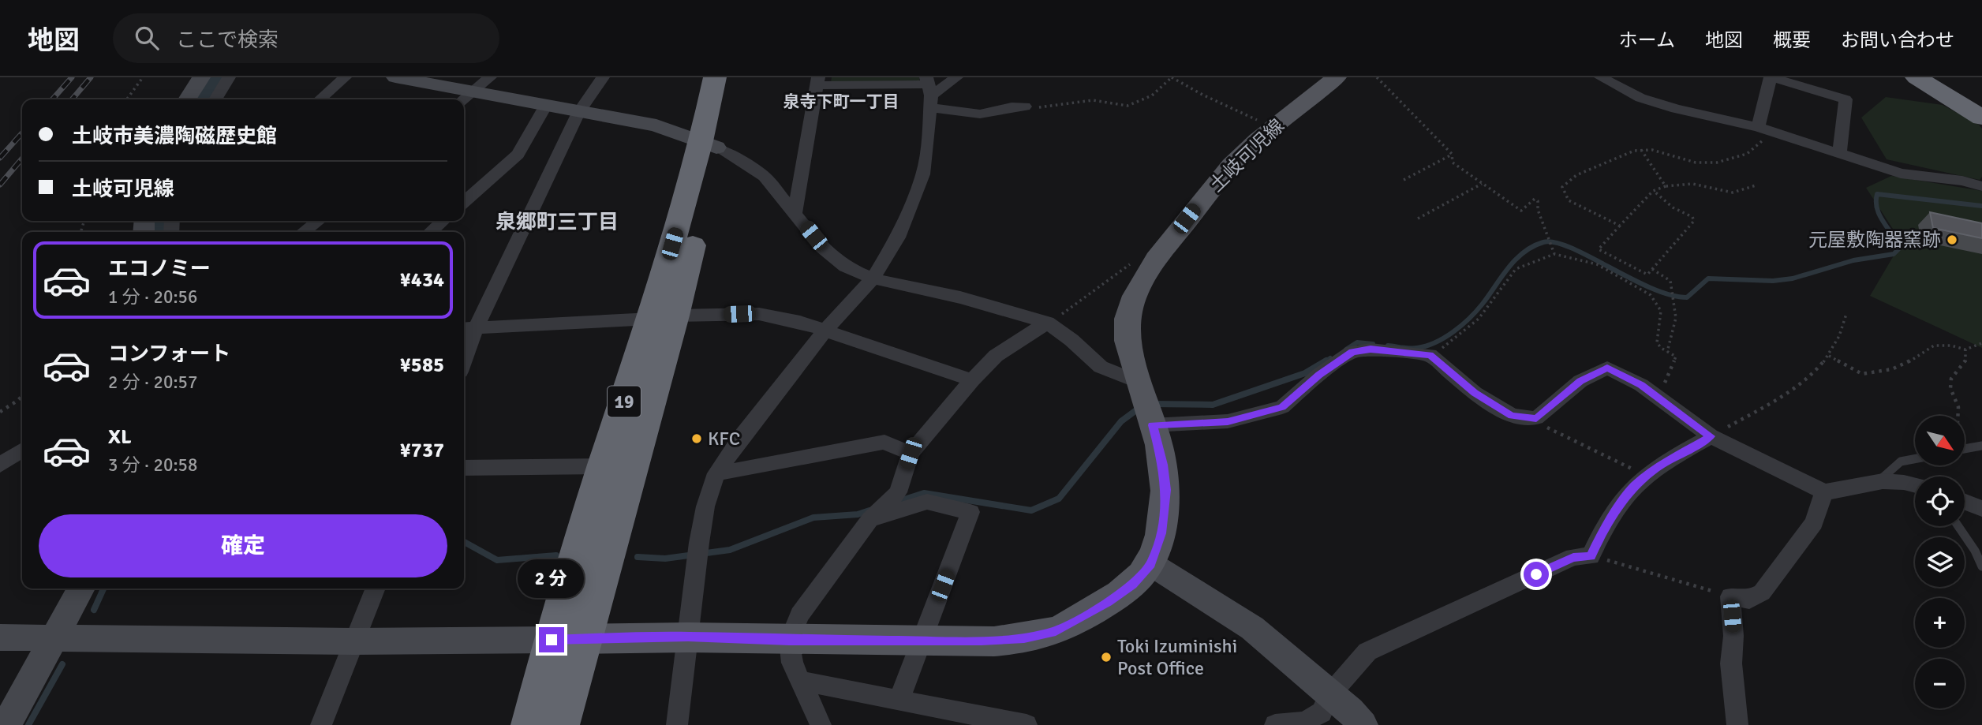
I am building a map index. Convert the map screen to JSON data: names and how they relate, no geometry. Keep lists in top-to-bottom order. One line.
{"streets":{"highway":["19"],"main road":["土岐可児線"]},"crossings":[["土岐可児線","19"]],"districts":["泉寺下町一丁目","泉郷町三丁目"],"places":["元屋敷陶器窯跡","KFC","Toki Izuminishi Post Office"],"north":"bottom right","page":{"header":"地図","search":"ここで検索","nav":["ホーム","地図","概要","お問い合わせ"],"banner":["土岐市美濃陶磁歴史館","土岐可児線"],"list":[{"name":"エコノミー","note":"1 分 · 20:56","value":"¥434"},{"name":"コンフォート","note":"2 分 · 20:57","value":"¥585"},{"name":"XL","note":"3 分 · 20:58","value":"¥737"}],"map_buttons":["+","−"],"buttons":"確定","bubble":"2 分"}}
